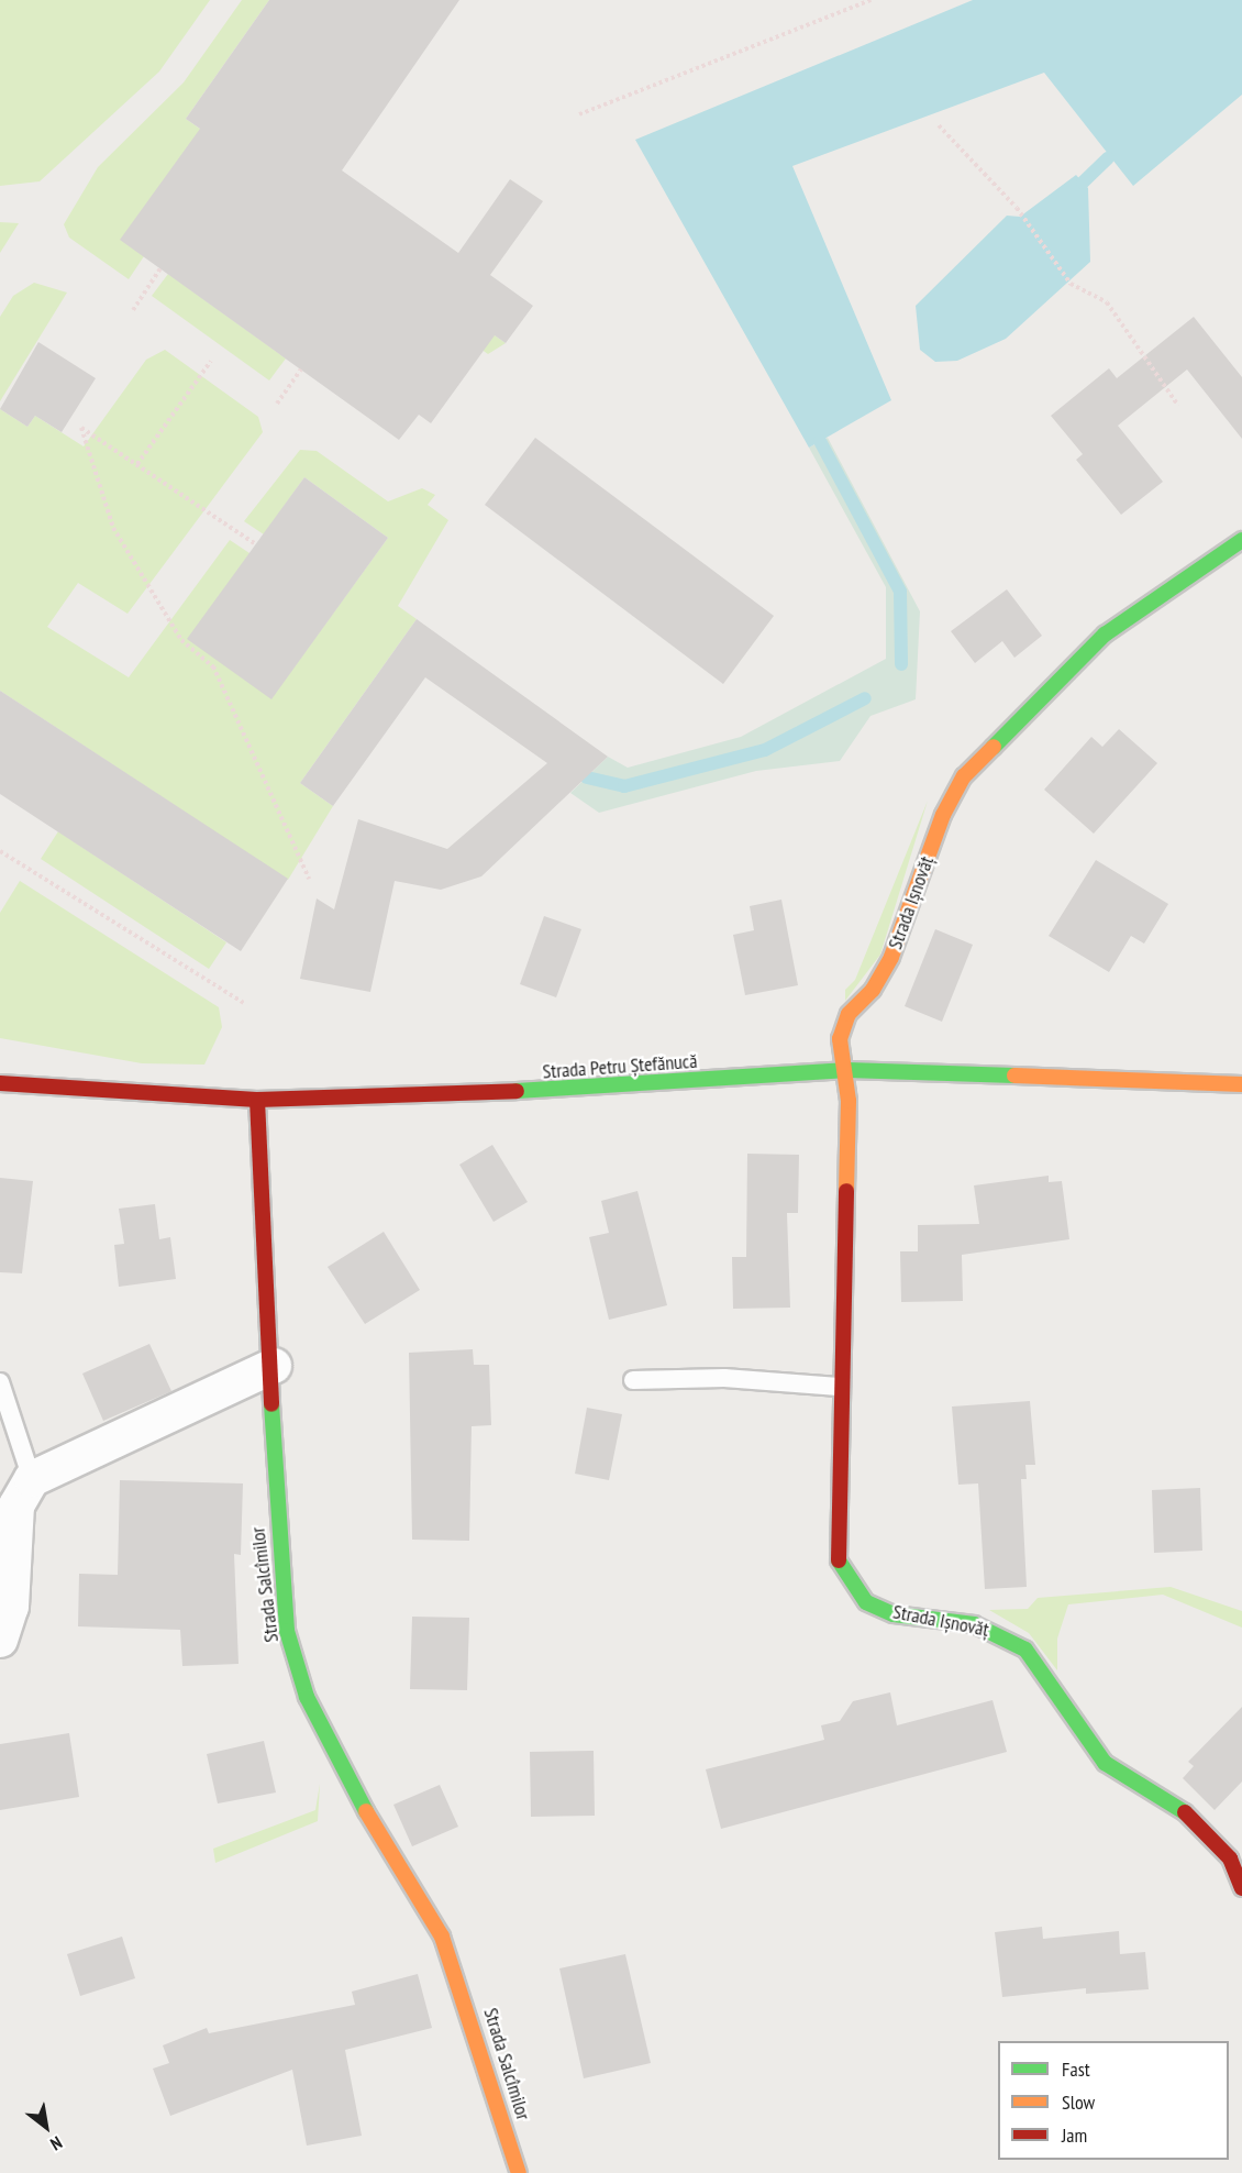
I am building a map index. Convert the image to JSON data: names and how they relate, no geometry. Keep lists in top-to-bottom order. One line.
{"streets":{"street":["Strada Ișnovăț","Strada Petru Ștefănucă","Strada Salcîmilor"]},"crossings":[["Strada Ișnovăț","Strada Petru Ștefănucă"],["Strada Petru Ștefănucă","Strada Salcîmilor"]],"legend":["Fast","Slow","Jam"],"north":"bottom right"}
